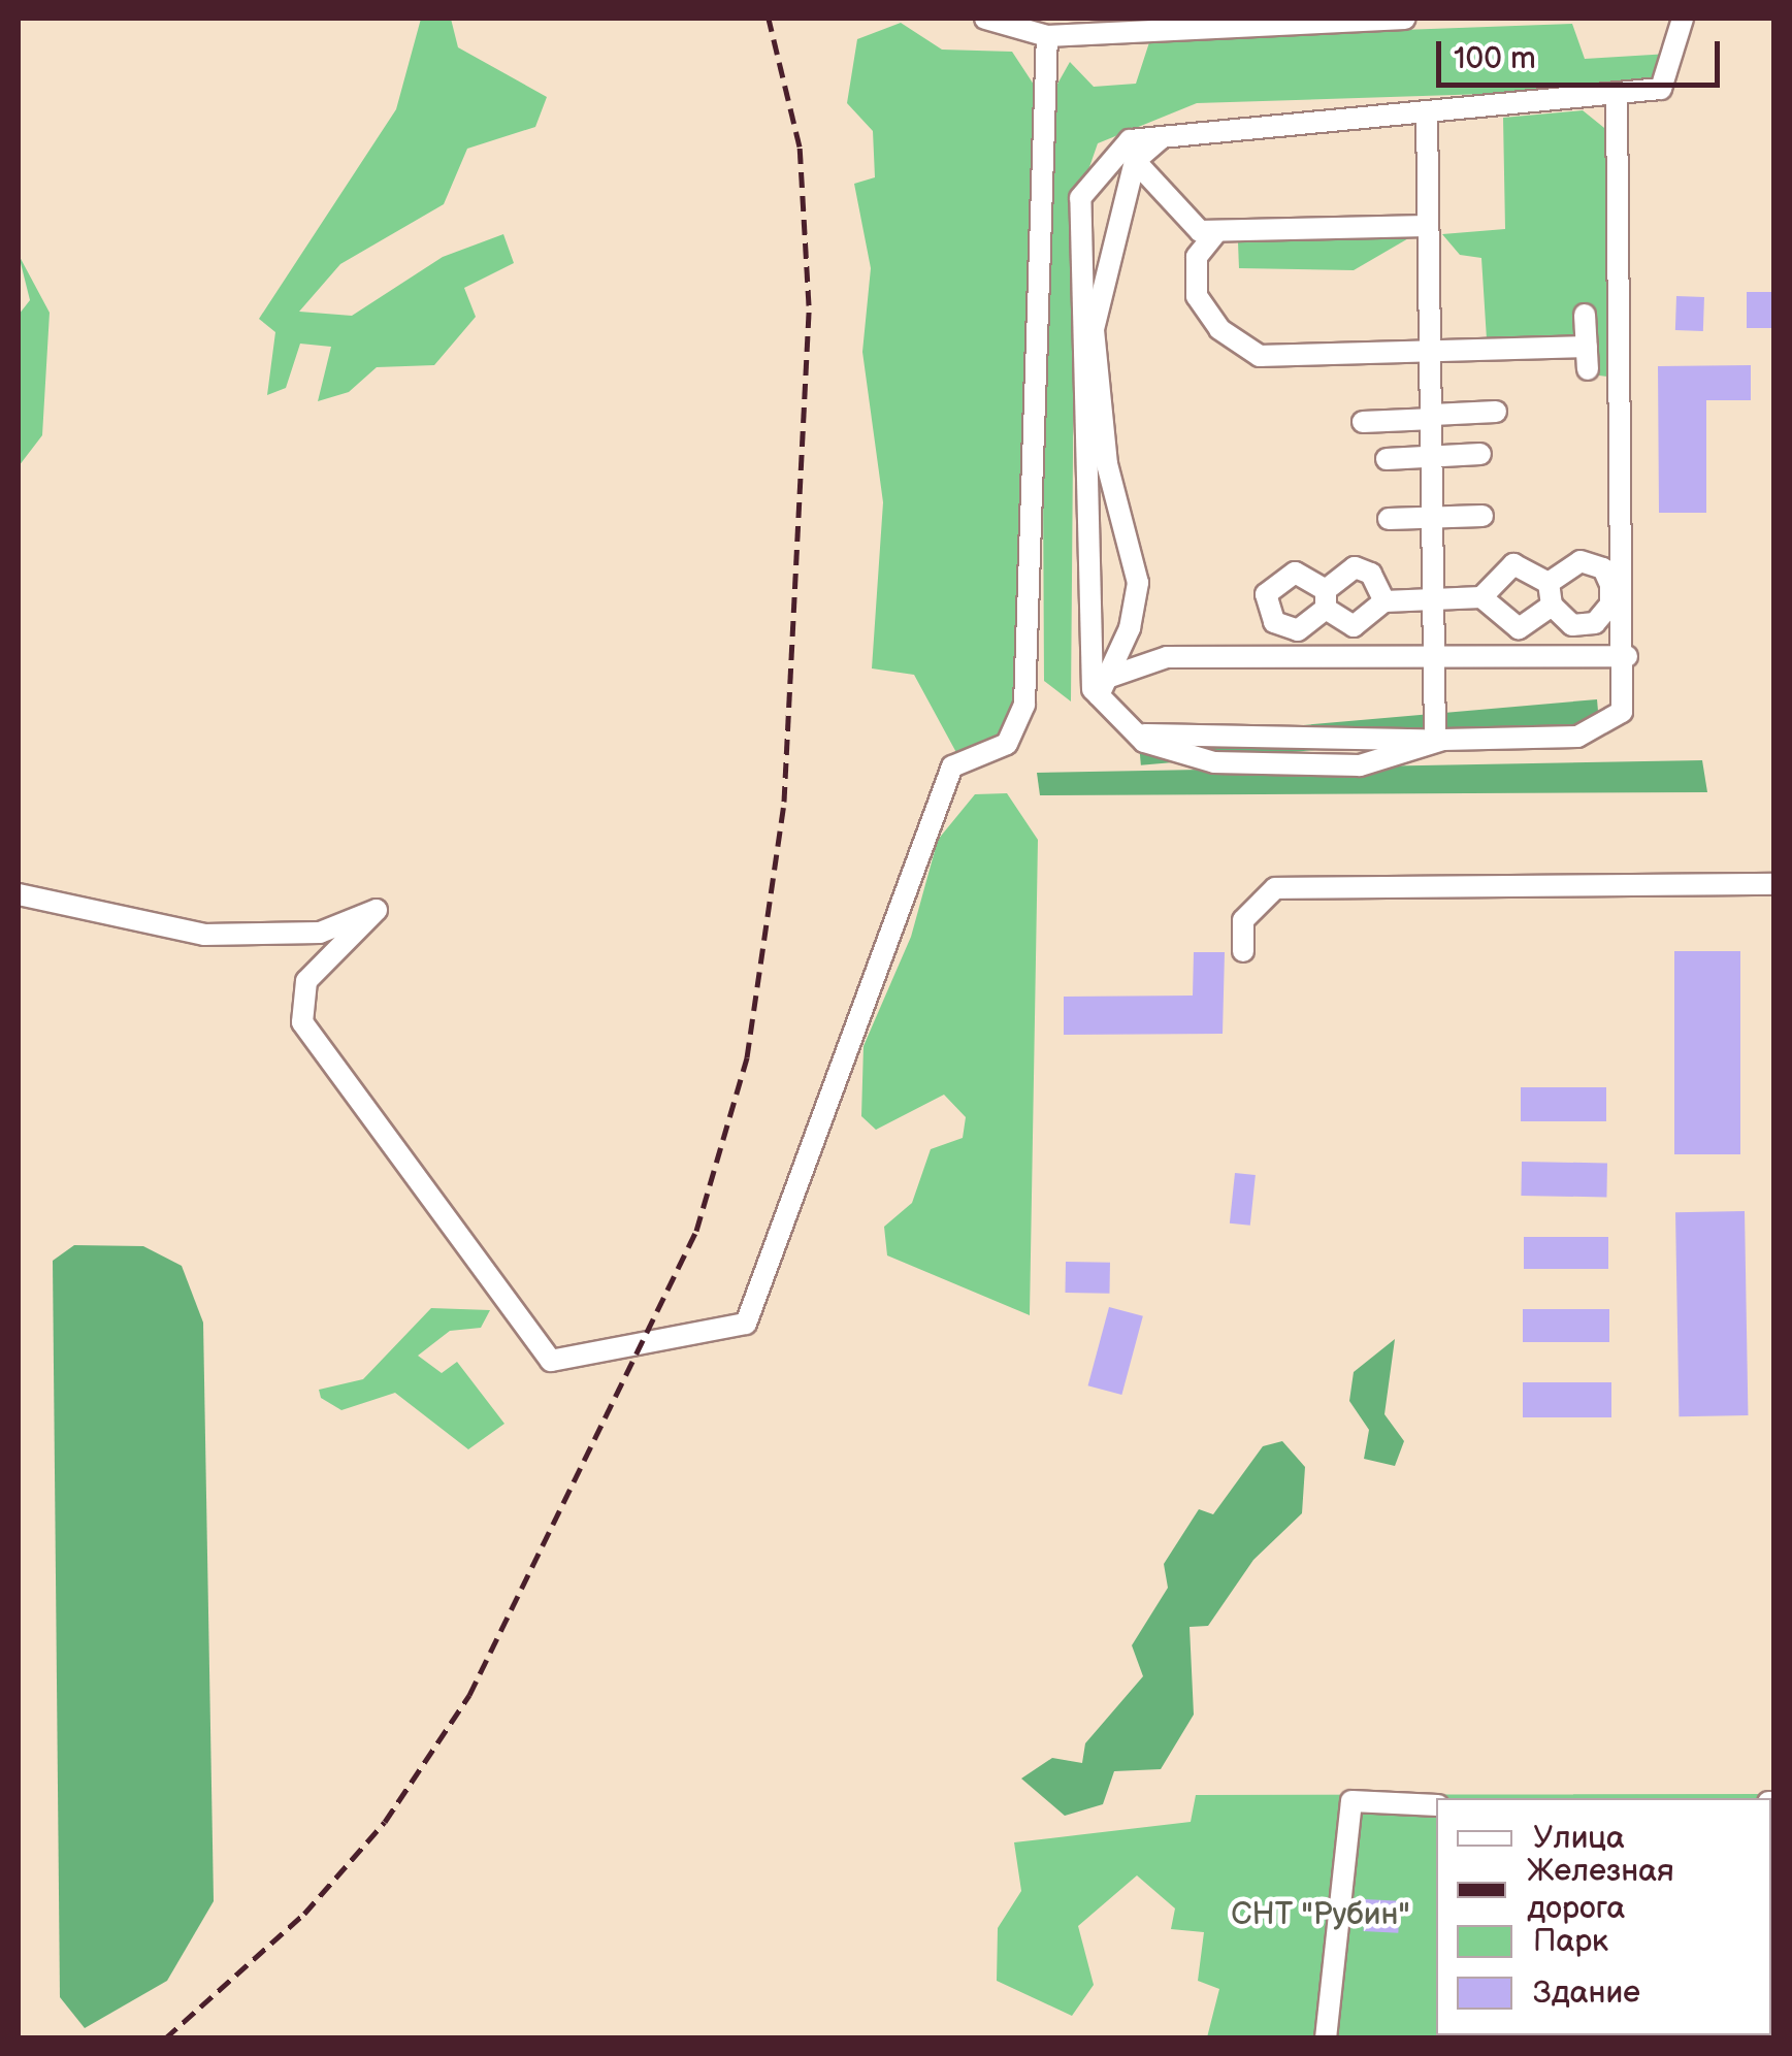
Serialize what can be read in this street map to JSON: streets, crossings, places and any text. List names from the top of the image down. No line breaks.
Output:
{"parks":["СНТ \"Рубин\""],"legend":["Улица","Железная дорога","Парк","Здание"],"scale_bar":"100 m"}
